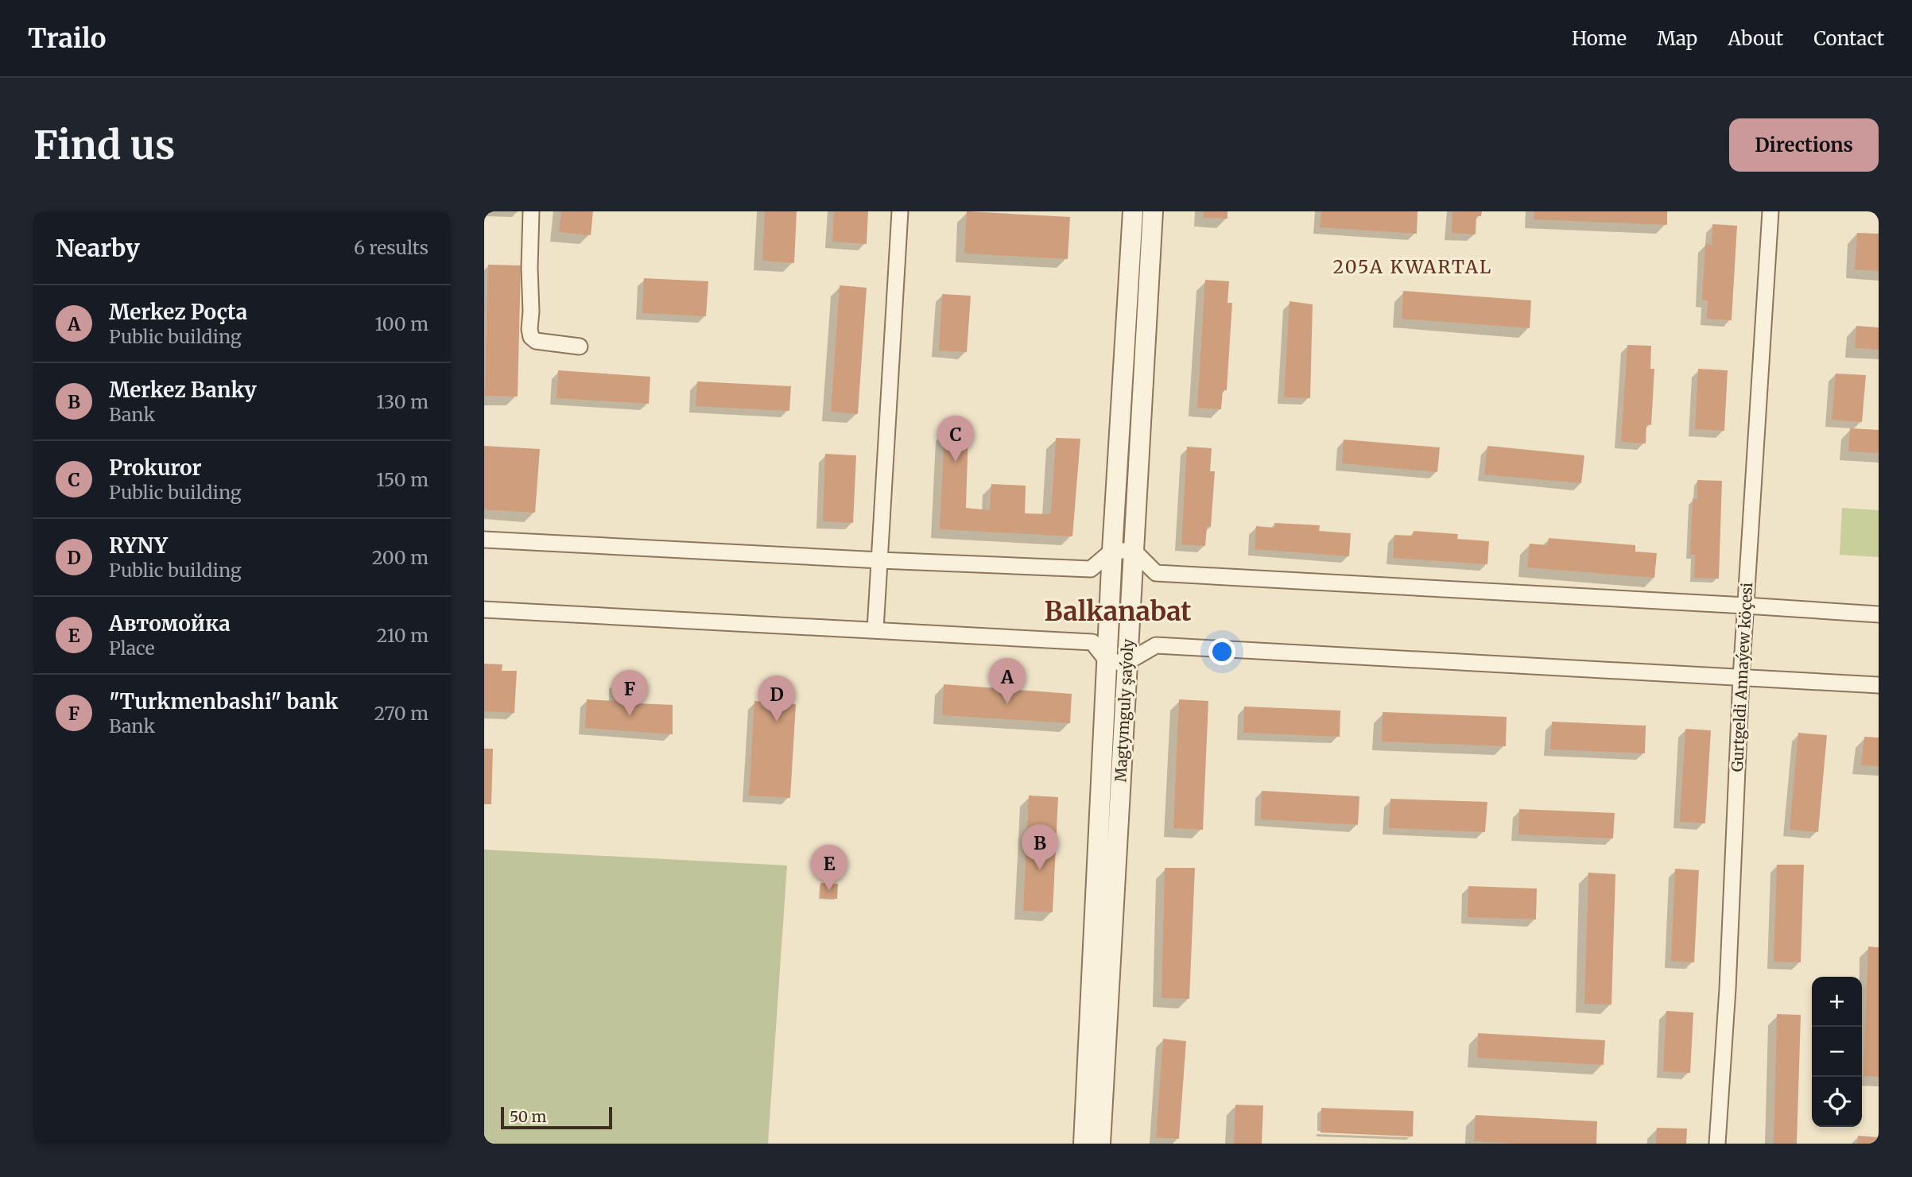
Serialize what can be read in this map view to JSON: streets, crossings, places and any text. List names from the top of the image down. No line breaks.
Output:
{"streets":{"street":["Gurtgeldi Annaýew köçesi","Magtymguly şaýoly"]},"districts":["205A KWARTAL","Balkanabat"],"scale_bar":"50 m","page":{"header":"Trailo","nav":["Home","Map","About","Contact"],"buttons":"Directions","title":"Find us","heading":["Nearby","6 results"],"list":[{"mark":"A","name":"Merkez Poçta","note":"Public building","value":"100 m"},{"mark":"B","name":"Merkez Banky","note":"Bank","value":"130 m"},{"mark":"C","name":"Prokuror","note":"Public building","value":"150 m"},{"mark":"D","name":"RYNY","note":"Public building","value":"200 m"},{"mark":"E","name":"Автомойка","note":"Place","value":"210 m"},{"mark":"F","name":"\"Turkmenbashi\" bank","note":"Bank","value":"270 m"}],"pins":["C","A","F","D","B","E"],"map_buttons":["+","−"],"scale":"50 m"}}
